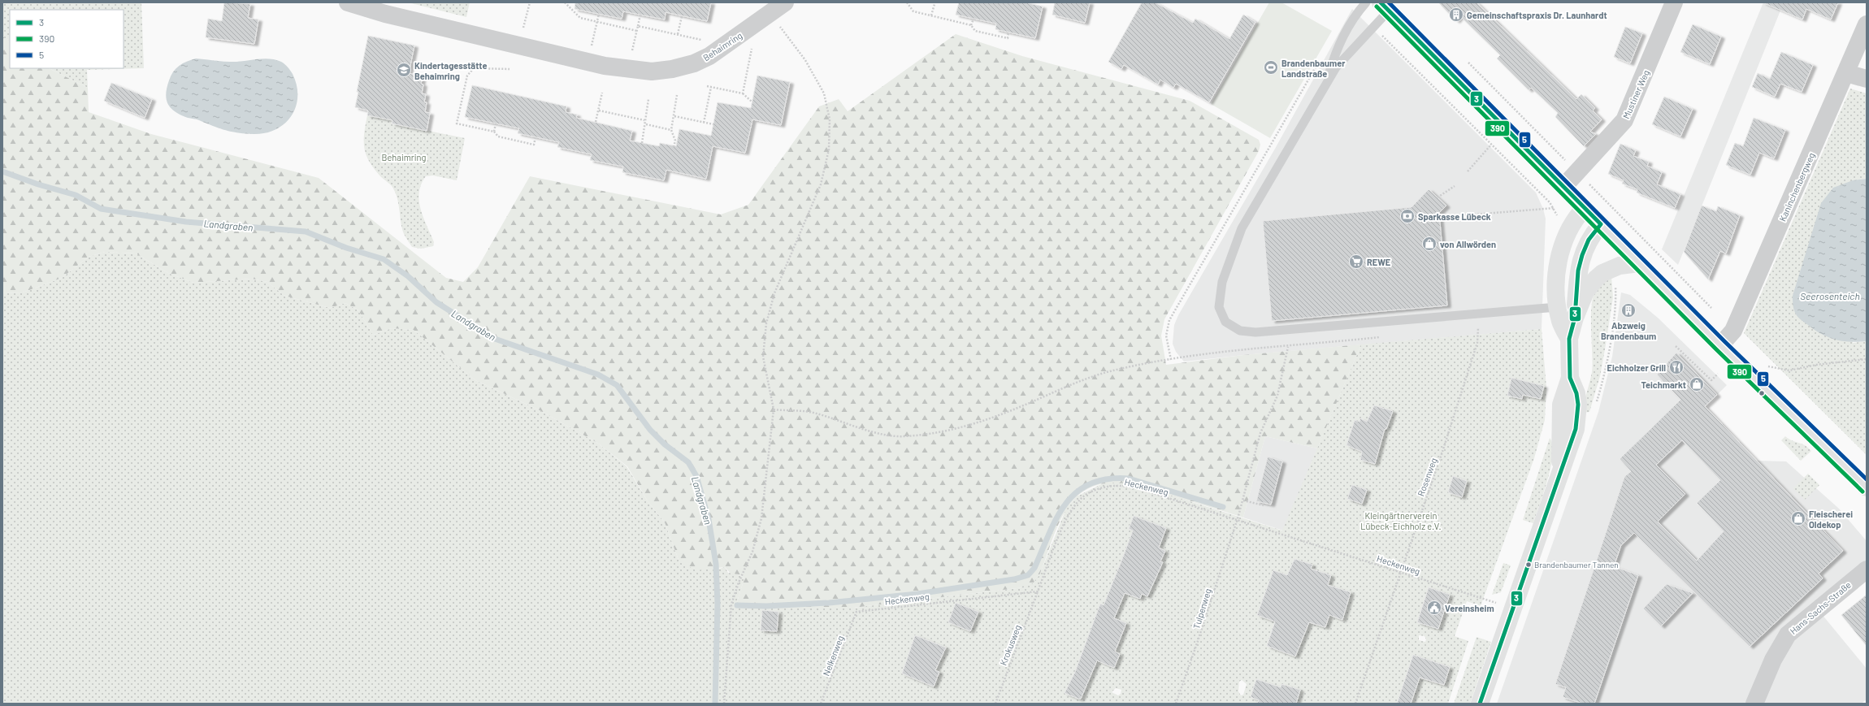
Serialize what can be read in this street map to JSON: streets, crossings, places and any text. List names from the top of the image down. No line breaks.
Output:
{"streets":{"street":["Behaimring","Mustiner Weg","Kaninchenbergweg","Hans-Sachs-Straße"],"path":["Rosenweg","Heckenweg","Tulpenweg","Krokusweg","Nelkenweg"]},"crossings":[["Rosenweg","Heckenweg"],["Heckenweg","Tulpenweg"],["Heckenweg","Krokusweg"],["Heckenweg","Nelkenweg"]],"water":["Landgraben","Seerosenteich"],"parks":["Behaimring","Kleingärtnerverein Lübeck-Eichholz e.V."],"places":{"building":["Gemeinschaftspraxis Dr. Launhardt","Abzweig Brandenbaum"],"sports":["Brandenbaumer Landstraße"],"school or university":["Kindertagesstätte Behaimring"],"bank":["Sparkasse Lübeck"],"shop":["von Allwörden","Teichmarkt","Fleischerei Oldekop"],"supermarket":["REWE"],"restaurant":["Eichholzer Grill"],"other":["Brandenbaumer Tannen"],"public building":["Vereinsheim"]},"lines":["transit line 3","transit line 5","transit line 390"],"legend":["3","390","5"]}
